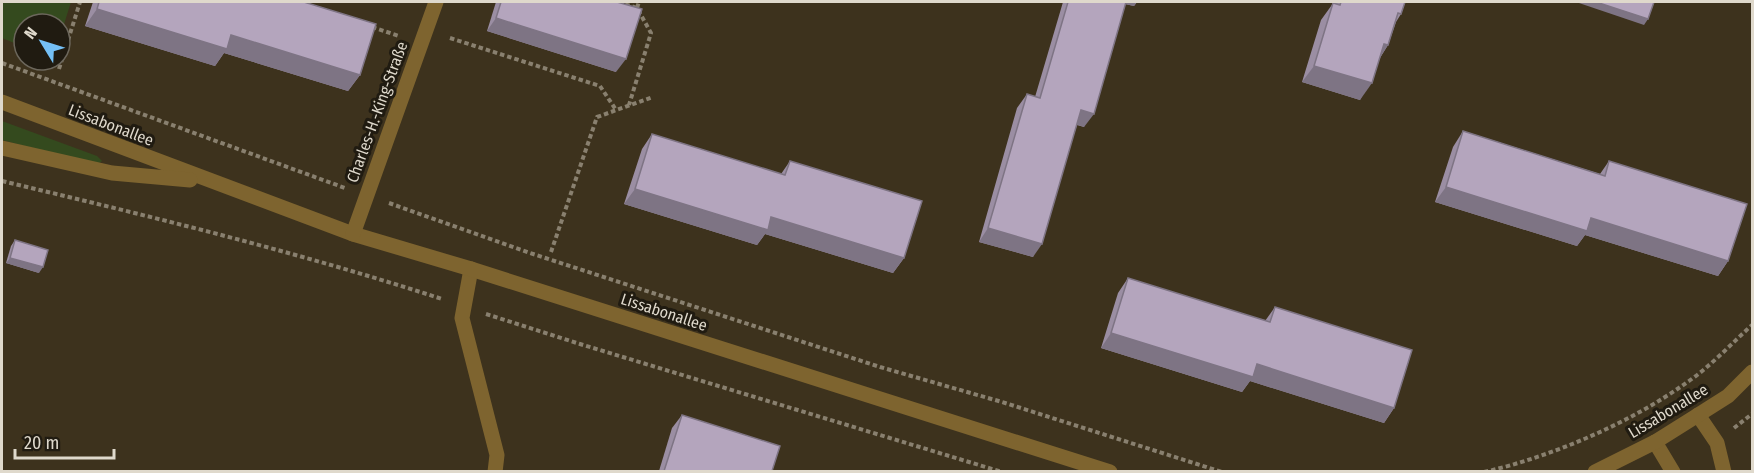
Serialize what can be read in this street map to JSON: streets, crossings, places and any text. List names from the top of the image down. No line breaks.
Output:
{"streets":{"street":["Charles-H.-King-Straße","Lissabonallee"]},"crossings":[["Charles-H.-King-Straße","Lissabonallee"]],"scale_bar":"20 m","north":"top left"}
